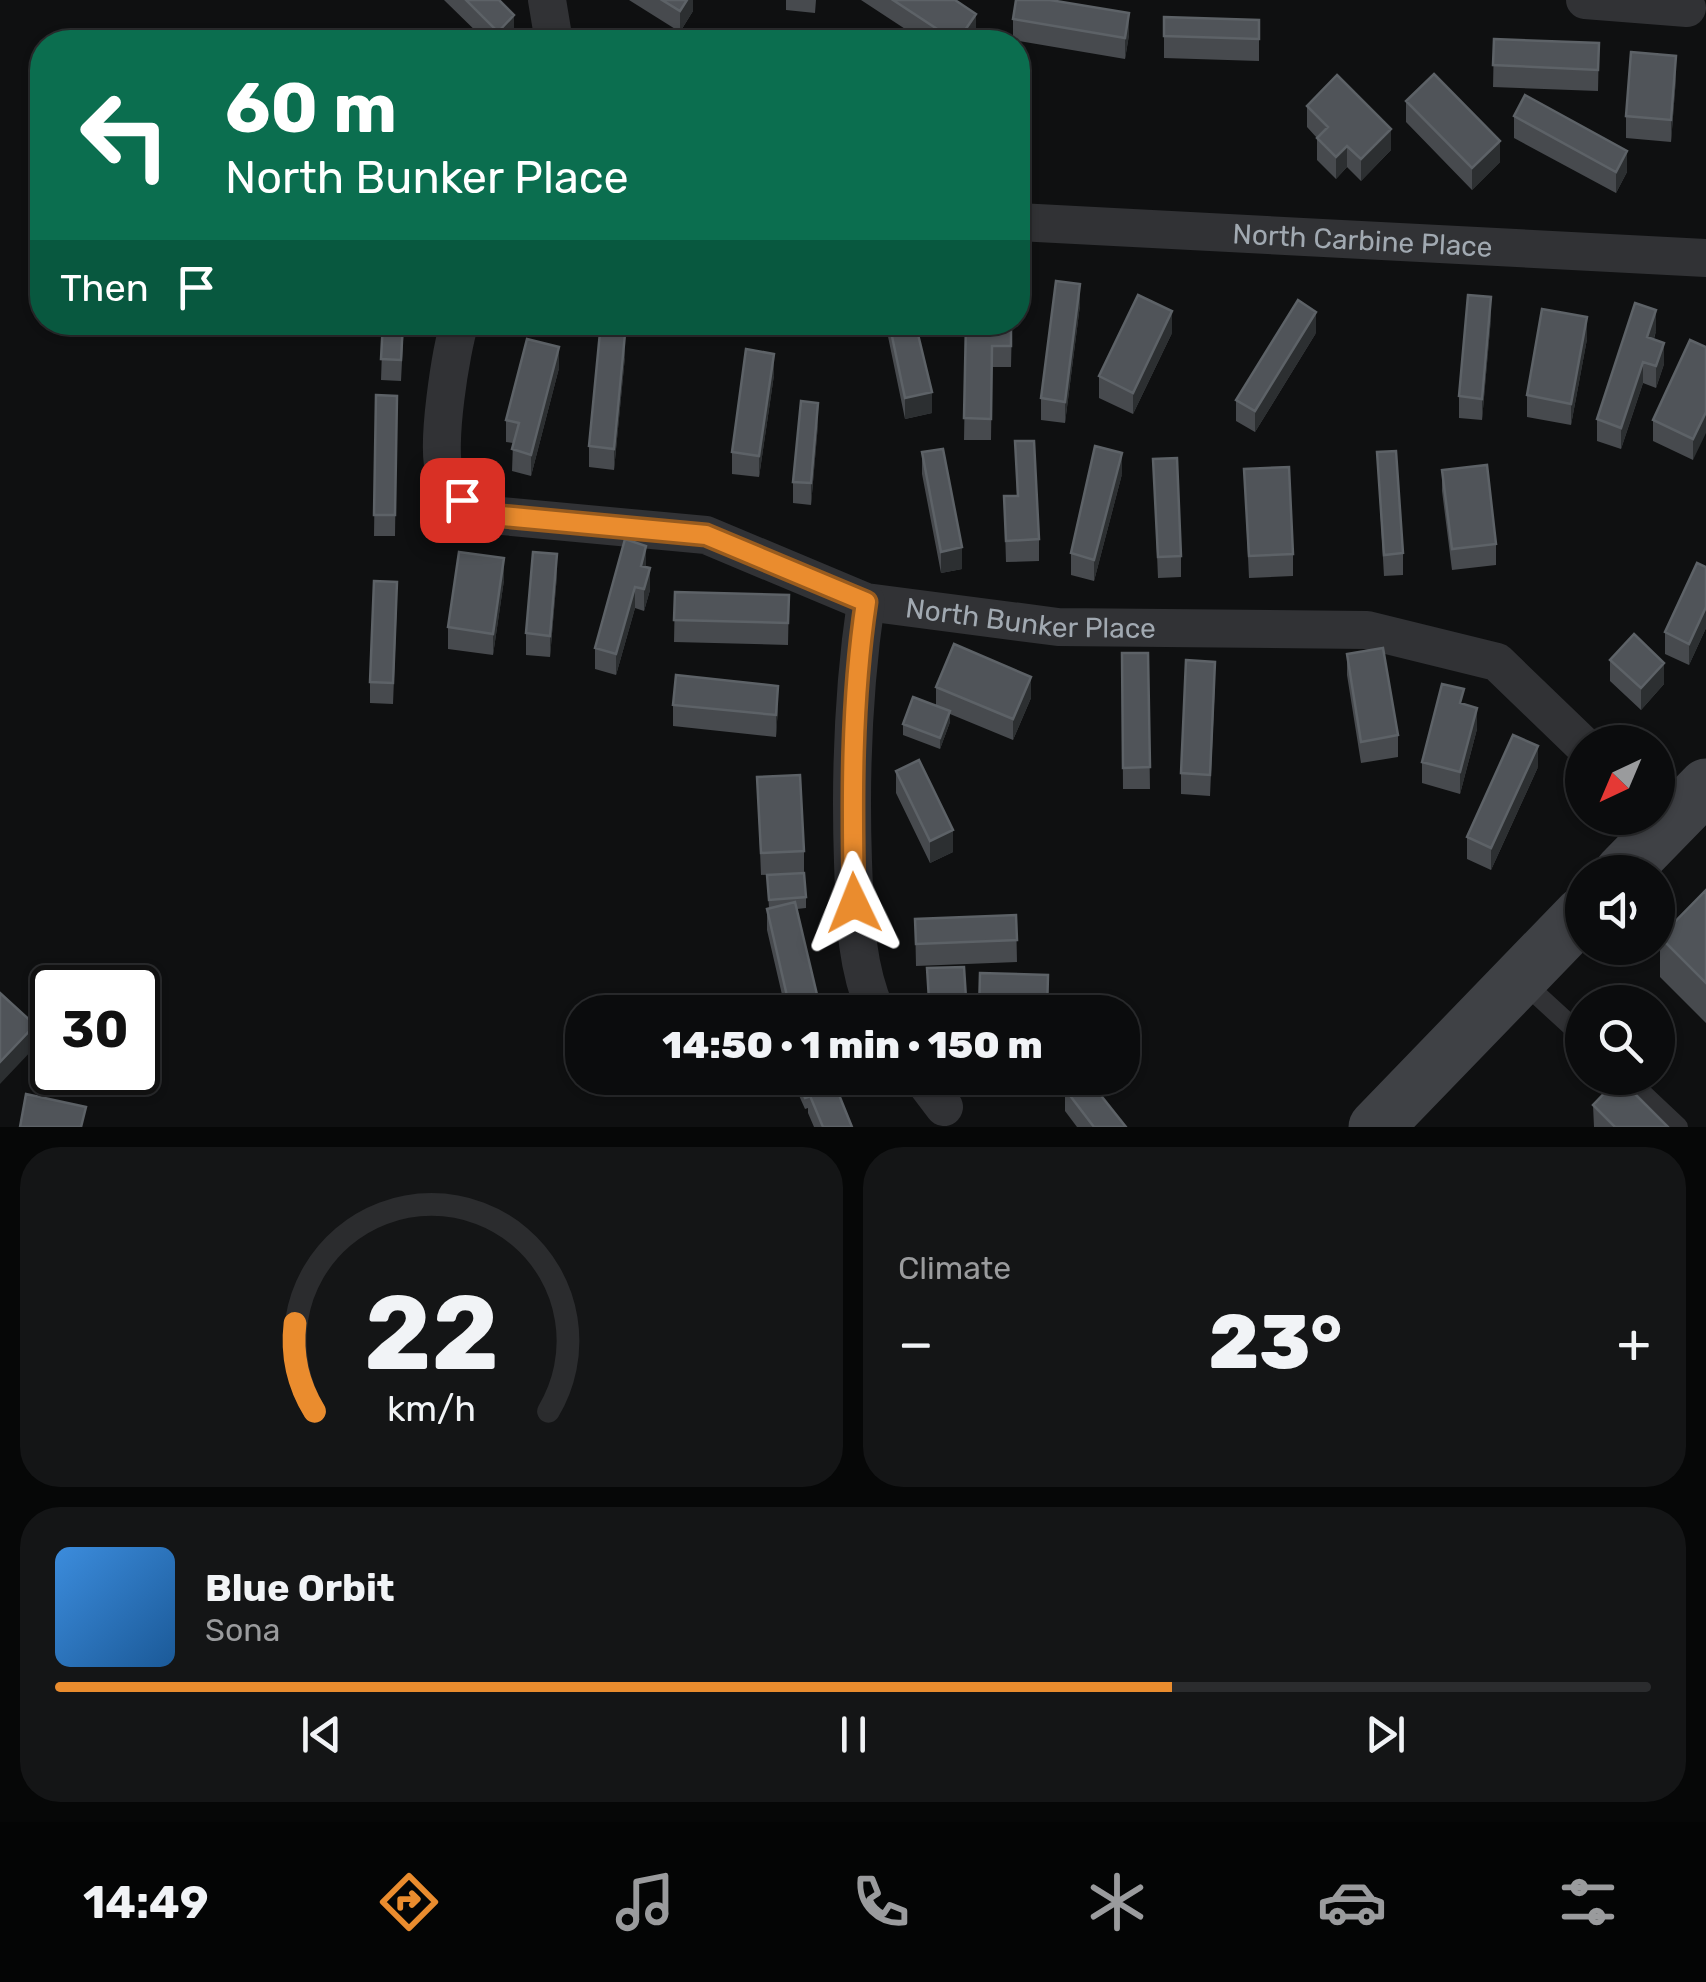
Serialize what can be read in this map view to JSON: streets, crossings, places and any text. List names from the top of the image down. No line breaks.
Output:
{"streets":{"street":["North Carbine Place","North Bunker Place"]},"north":"bottom left","page":{"turn":["60 m","North Bunker Place"],"then":"Then","limit":"30","trip":"14:50 · 1 min · 150 m","tile":"Climate","heat":["−","23°","+"],"song":["Blue Orbit","Sona"],"tabs":"14:49","gauge":["22","km/h"]}}
